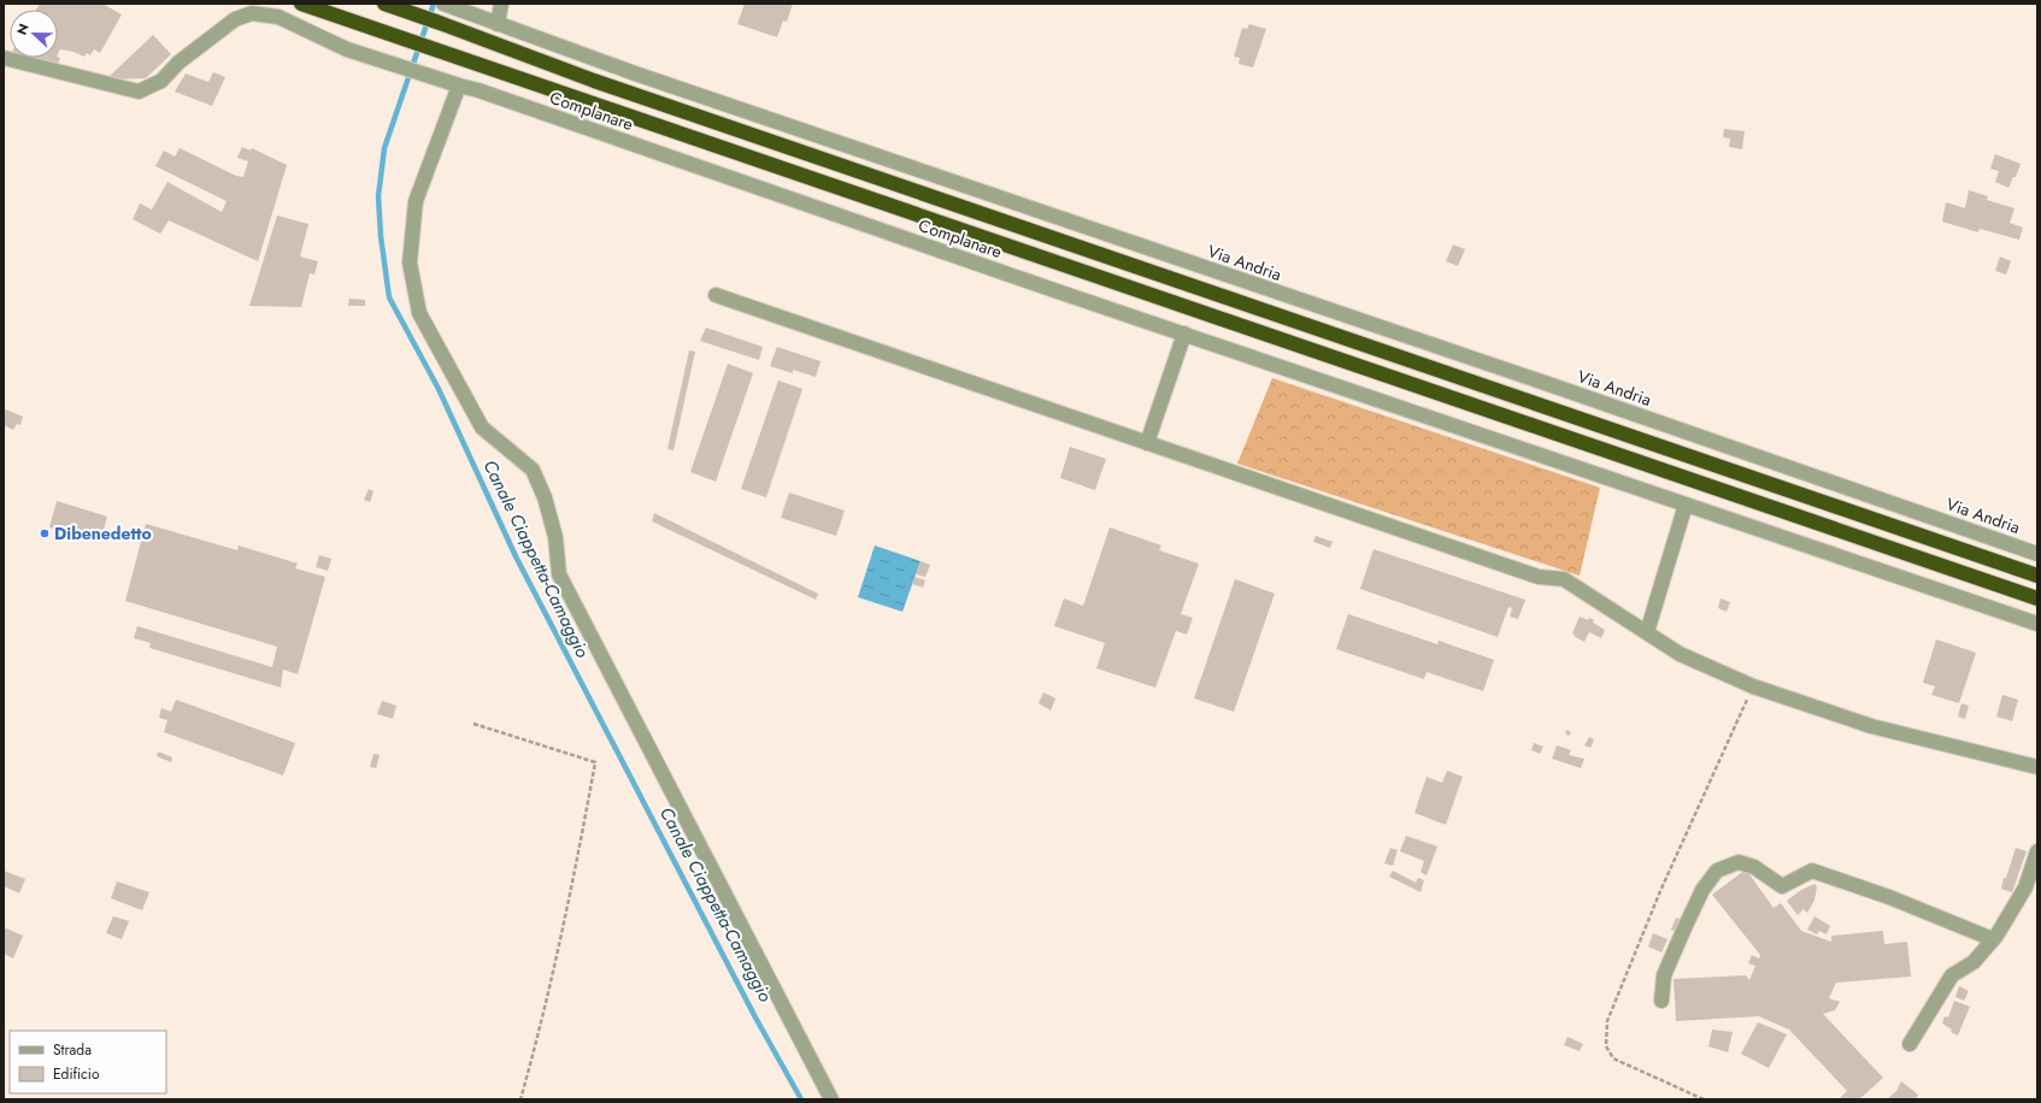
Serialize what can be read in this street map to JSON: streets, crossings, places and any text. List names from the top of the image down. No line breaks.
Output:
{"streets":{"street":["Complanare","Via Andria"]},"water":["Canale Ciappetta-Camaggio"],"places":["Dibenedetto"],"legend":["Strada","Edificio"],"north":"left"}
